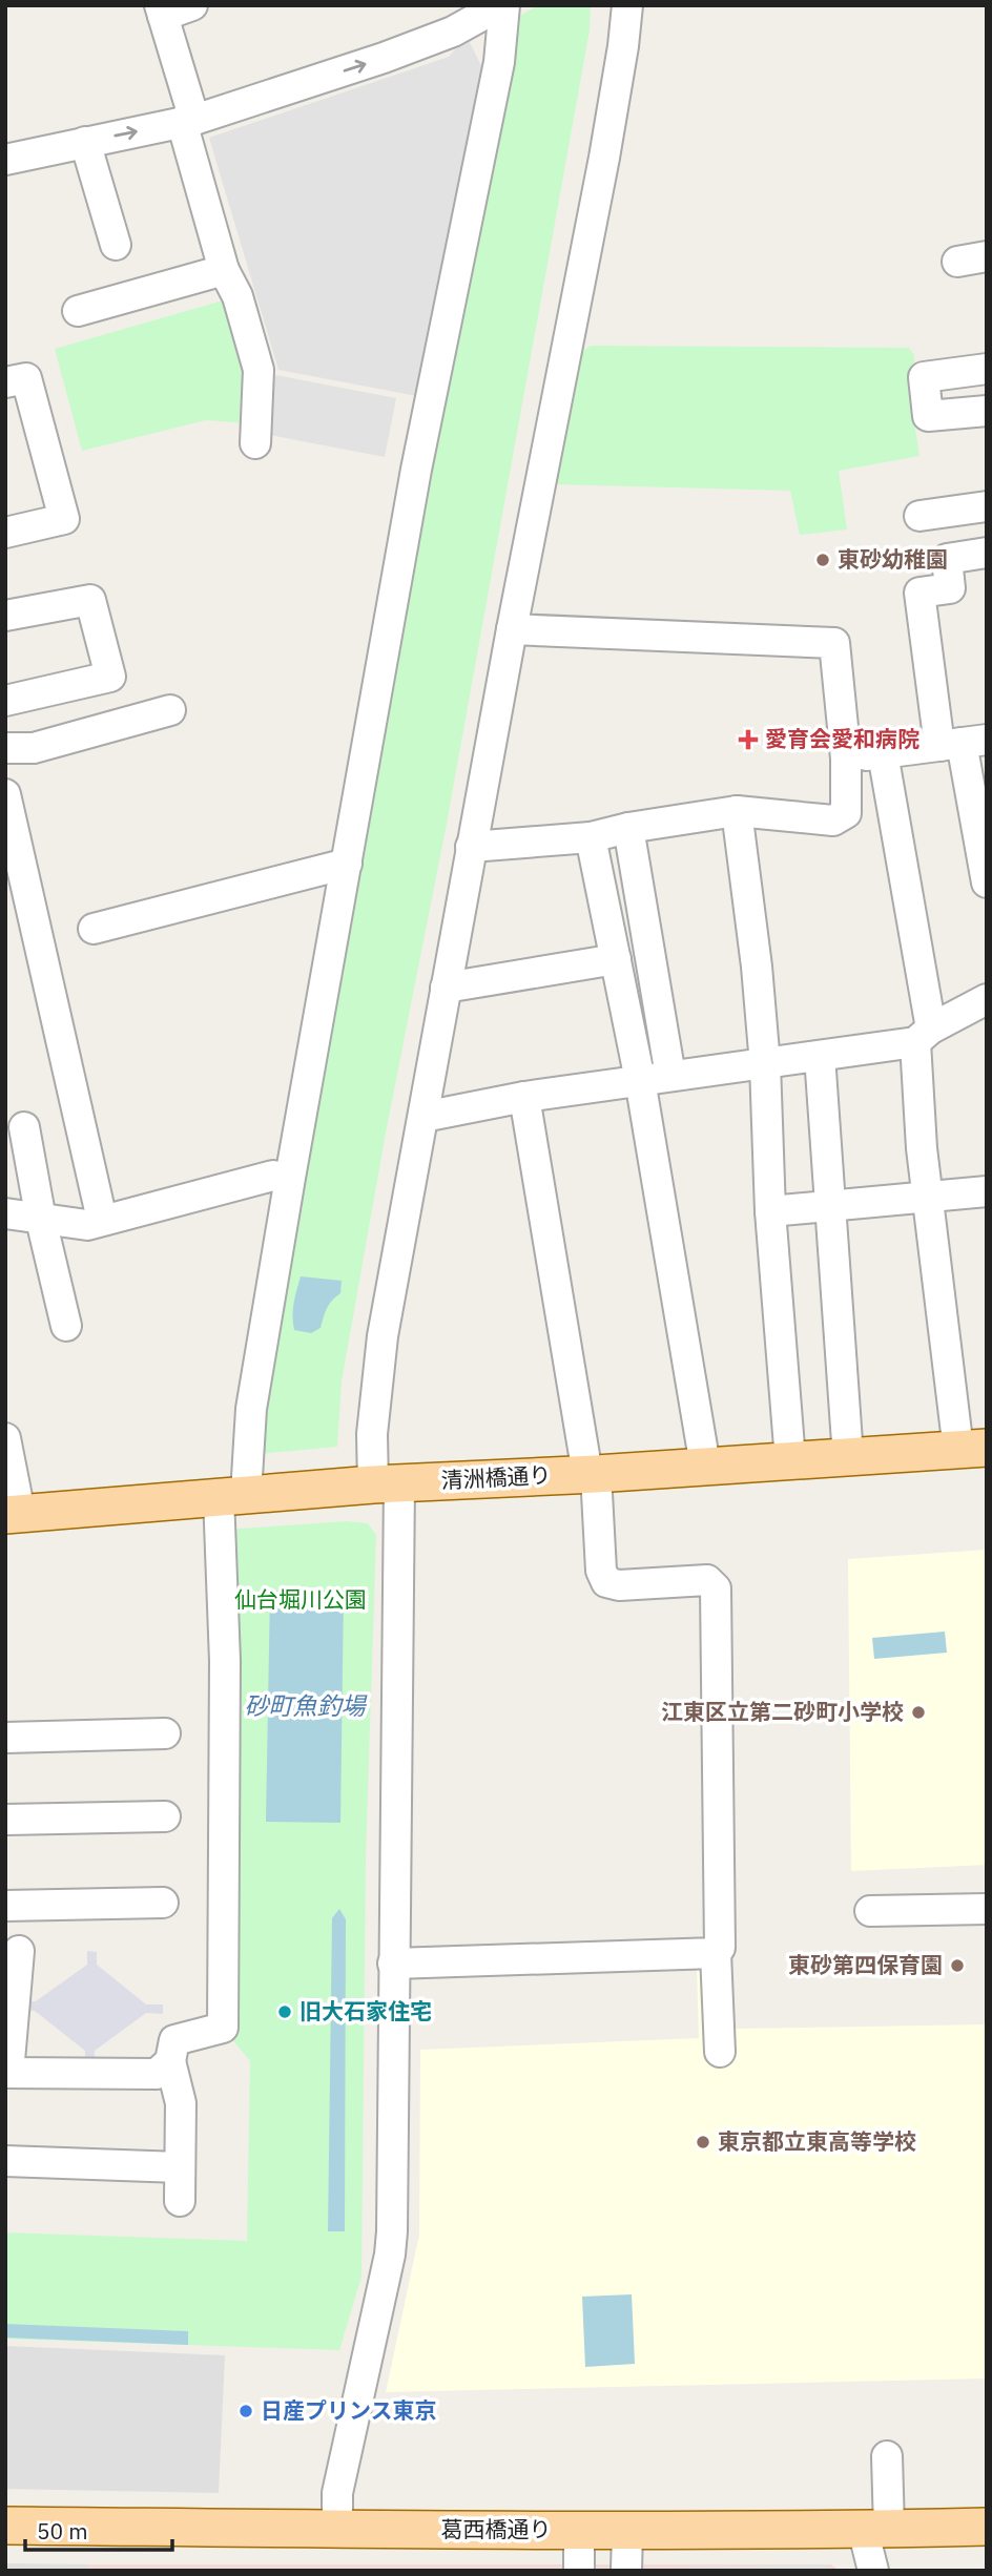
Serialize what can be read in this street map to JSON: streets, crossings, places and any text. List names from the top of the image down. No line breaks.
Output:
{"streets":{"main road":["清洲橋通り","葛西橋通り"]},"water":["砂町魚釣場"],"parks":["仙台堀川公園"],"places":{"other":["東砂幼稚園","江東区立第二砂町小学校","東砂第四保育園","旧大石家住宅","東京都立東高等学校","日産プリンス東京"],"health":["愛育会愛和病院"]},"scale_bar":"50 m"}
